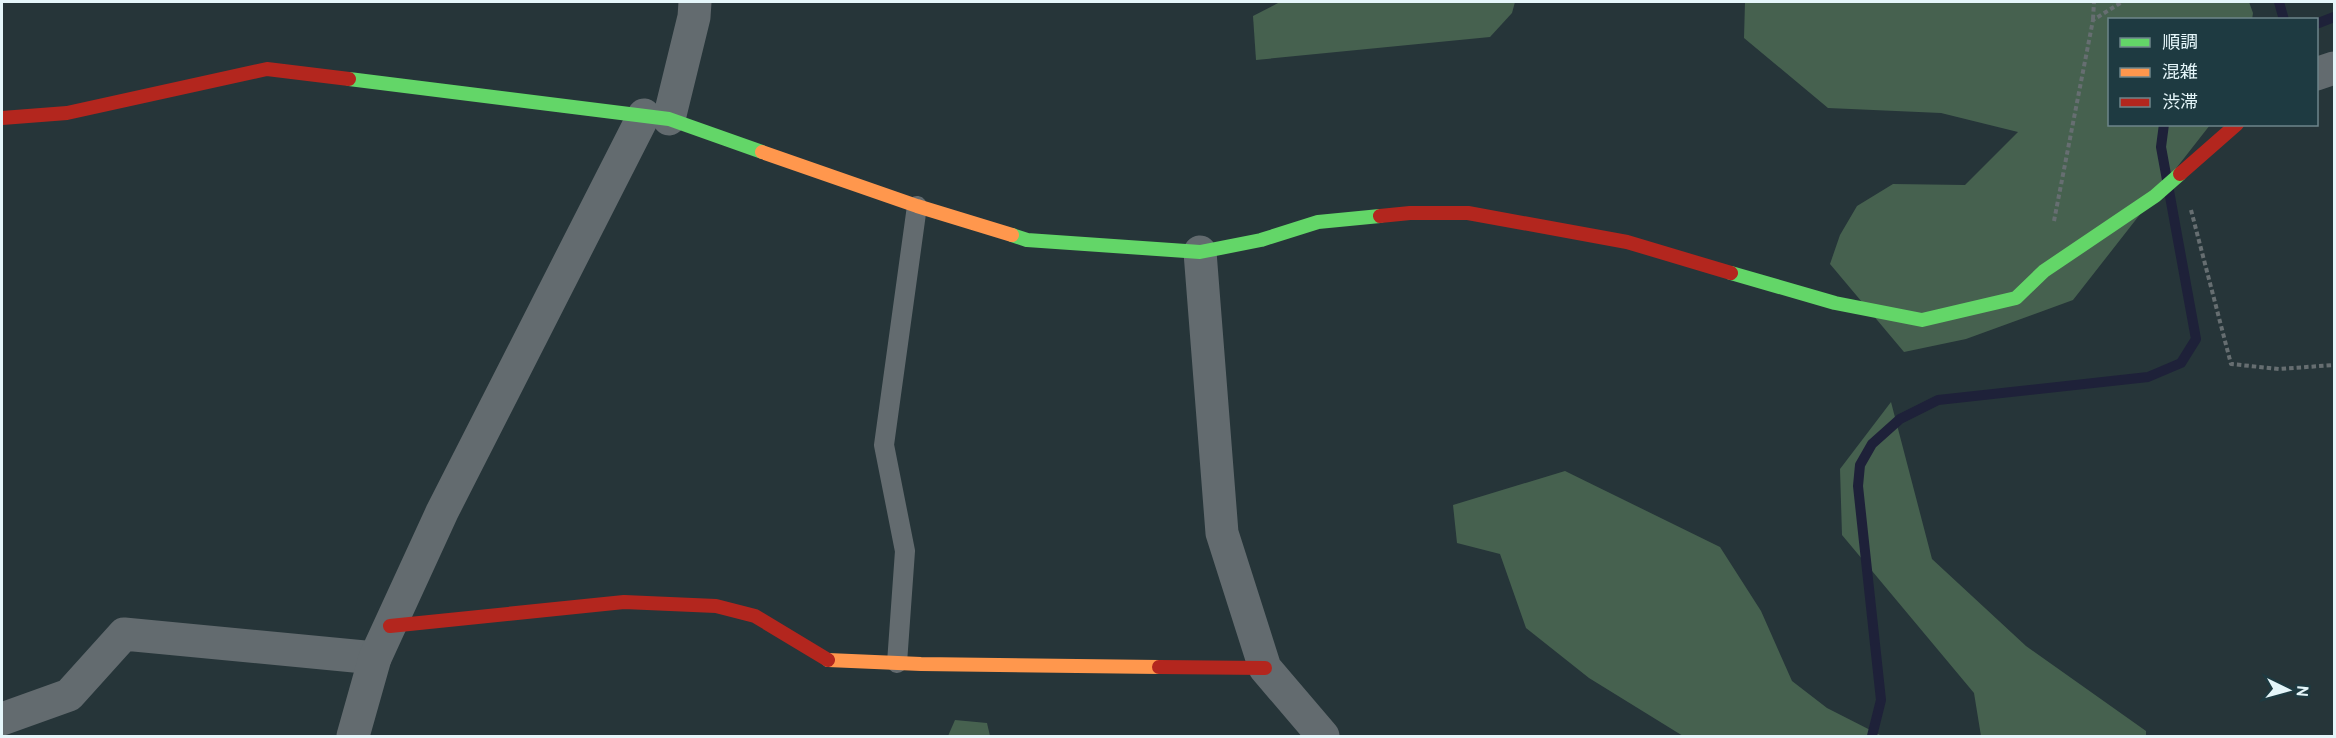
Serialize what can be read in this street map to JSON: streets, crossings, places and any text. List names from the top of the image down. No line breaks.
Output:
{"legend":["順調","混雑","渋滞"],"north":"right"}
